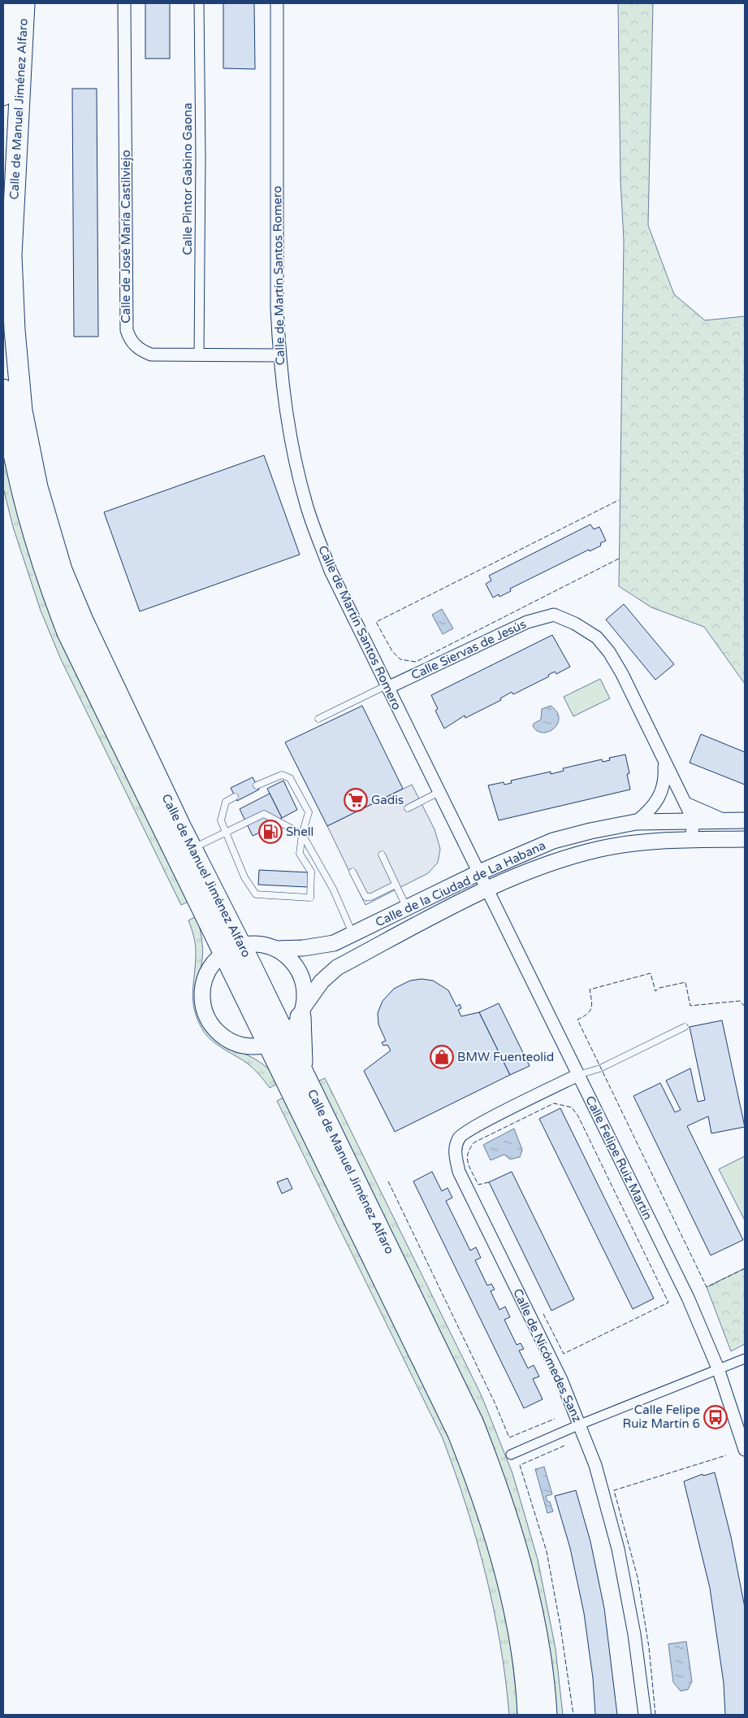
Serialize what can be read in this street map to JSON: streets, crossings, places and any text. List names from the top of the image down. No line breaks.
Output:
{"streets":{"highway":["Calle de Manuel Jiménez Alfaro"],"street":["Calle Pintor Gabino Gaona","Calle de José María Castilviejo","Calle de Martín Santos Romero","Calle Siervas de Jesús","Calle de la Ciudad de La Habana","Calle Felipe Ruiz Martín","Calle de Nicómedes Sanz"]},"crossings":[["Calle de Manuel Jiménez Alfaro","Calle de la Ciudad de La Habana"],["Calle Pintor Gabino Gaona","Calle de José María Castilviejo"],["Calle de José María Castilviejo","Calle de Martín Santos Romero"],["Calle de Martín Santos Romero","Calle Siervas de Jesús"],["Calle de Martín Santos Romero","Calle de la Ciudad de La Habana"],["Calle de Martín Santos Romero","Calle Felipe Ruiz Martín"],["Calle Siervas de Jesús","Calle de la Ciudad de La Habana"],["Calle de la Ciudad de La Habana","Calle Felipe Ruiz Martín"],["Calle Felipe Ruiz Martín","Calle de Nicómedes Sanz"]],"places":{"supermarket":["Gadis"],"fuel station":["Shell"],"shop":["BMW Fuenteolid"],"bus stop":["Calle Felipe Ruiz Martín 6"]}}
